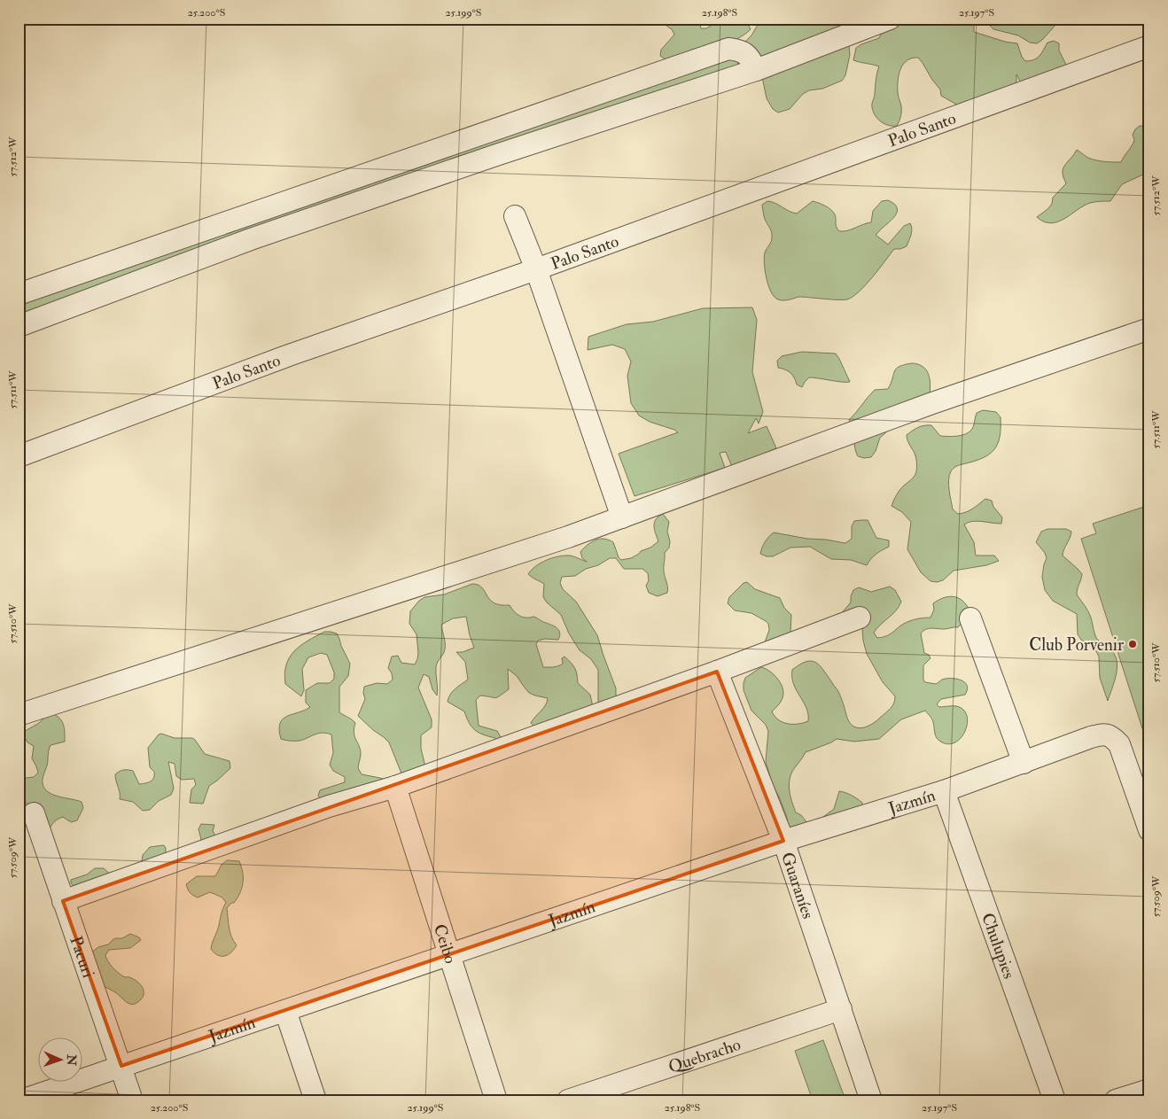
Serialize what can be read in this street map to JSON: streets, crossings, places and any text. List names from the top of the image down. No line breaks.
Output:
{"streets":{"street":["Palo Santo","Jazmín","Guaraníes","Ceibo","Chulupies","Pacuri","Quebracho"]},"crossings":[["Jazmín","Guaraníes"],["Jazmín","Ceibo"],["Jazmín","Chulupies"],["Jazmín","Pacuri"],["Guaraníes","Quebracho"]],"places":["Club Porvenir"],"north":"right","coordinates":["25.200°S","25.199°S","25.198°S","25.197°S","57.512°W","57.511°W","57.510°W","57.509°W"]}
